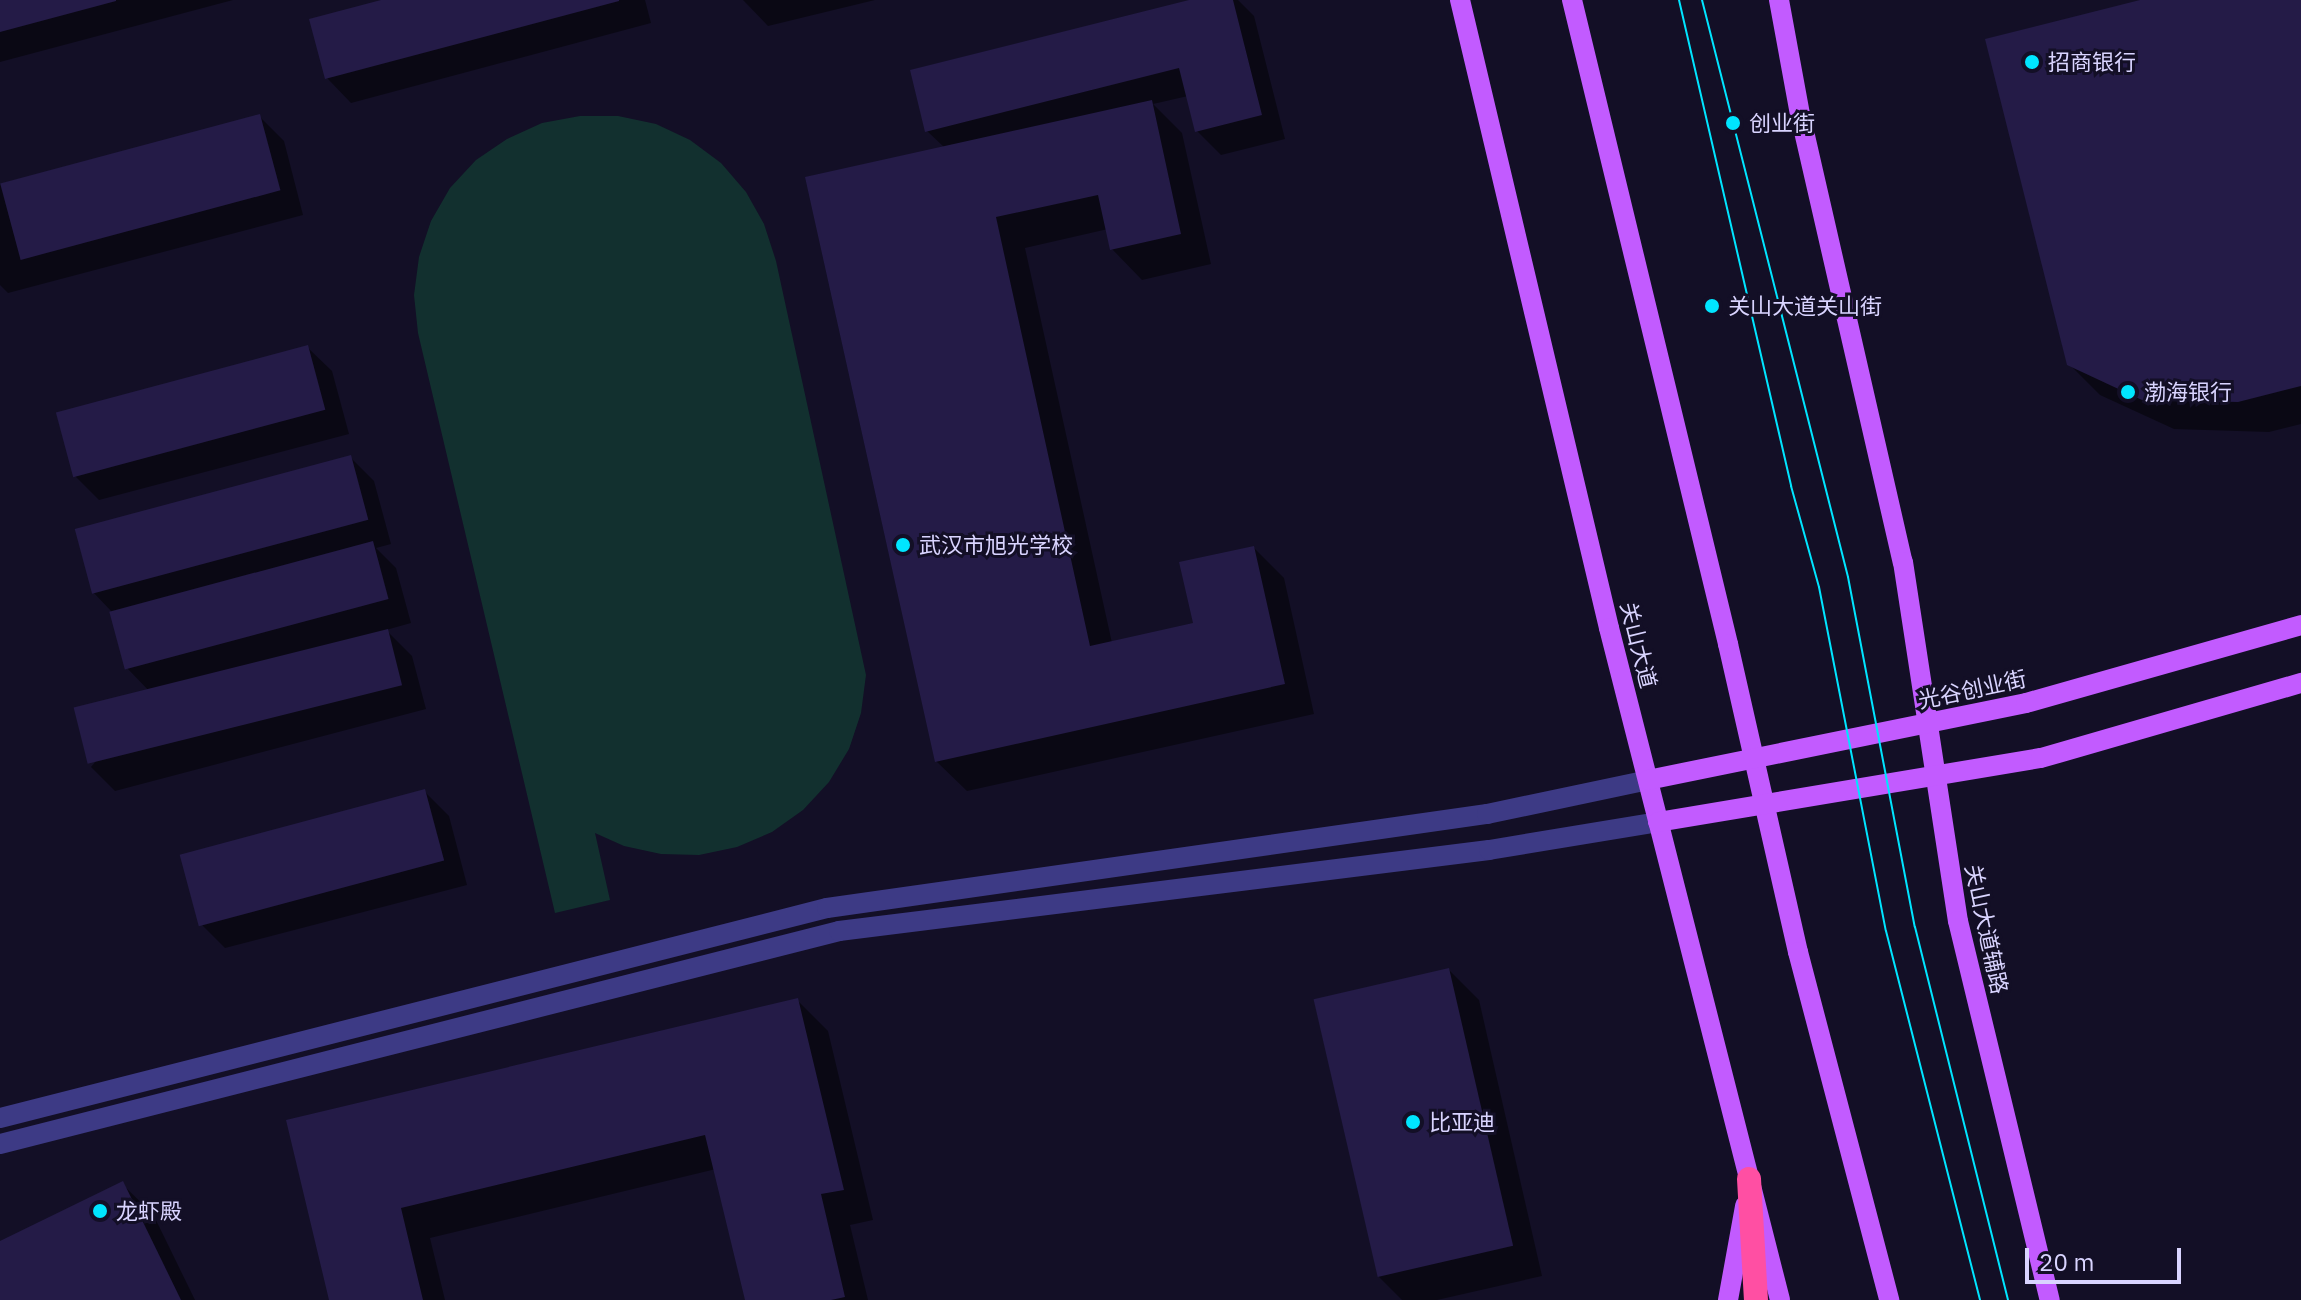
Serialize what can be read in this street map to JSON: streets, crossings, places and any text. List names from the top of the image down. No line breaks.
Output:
{"streets":{"main road":["关山大道","光谷创业街","关山大道辅路"]},"crossings":[["关山大道","光谷创业街"],["光谷创业街","关山大道辅路"]],"places":["招商银行","创业街","关山大道关山街","渤海银行","武汉市旭光学校","比亚迪","龙虾殿"],"scale_bar":"20 m"}
